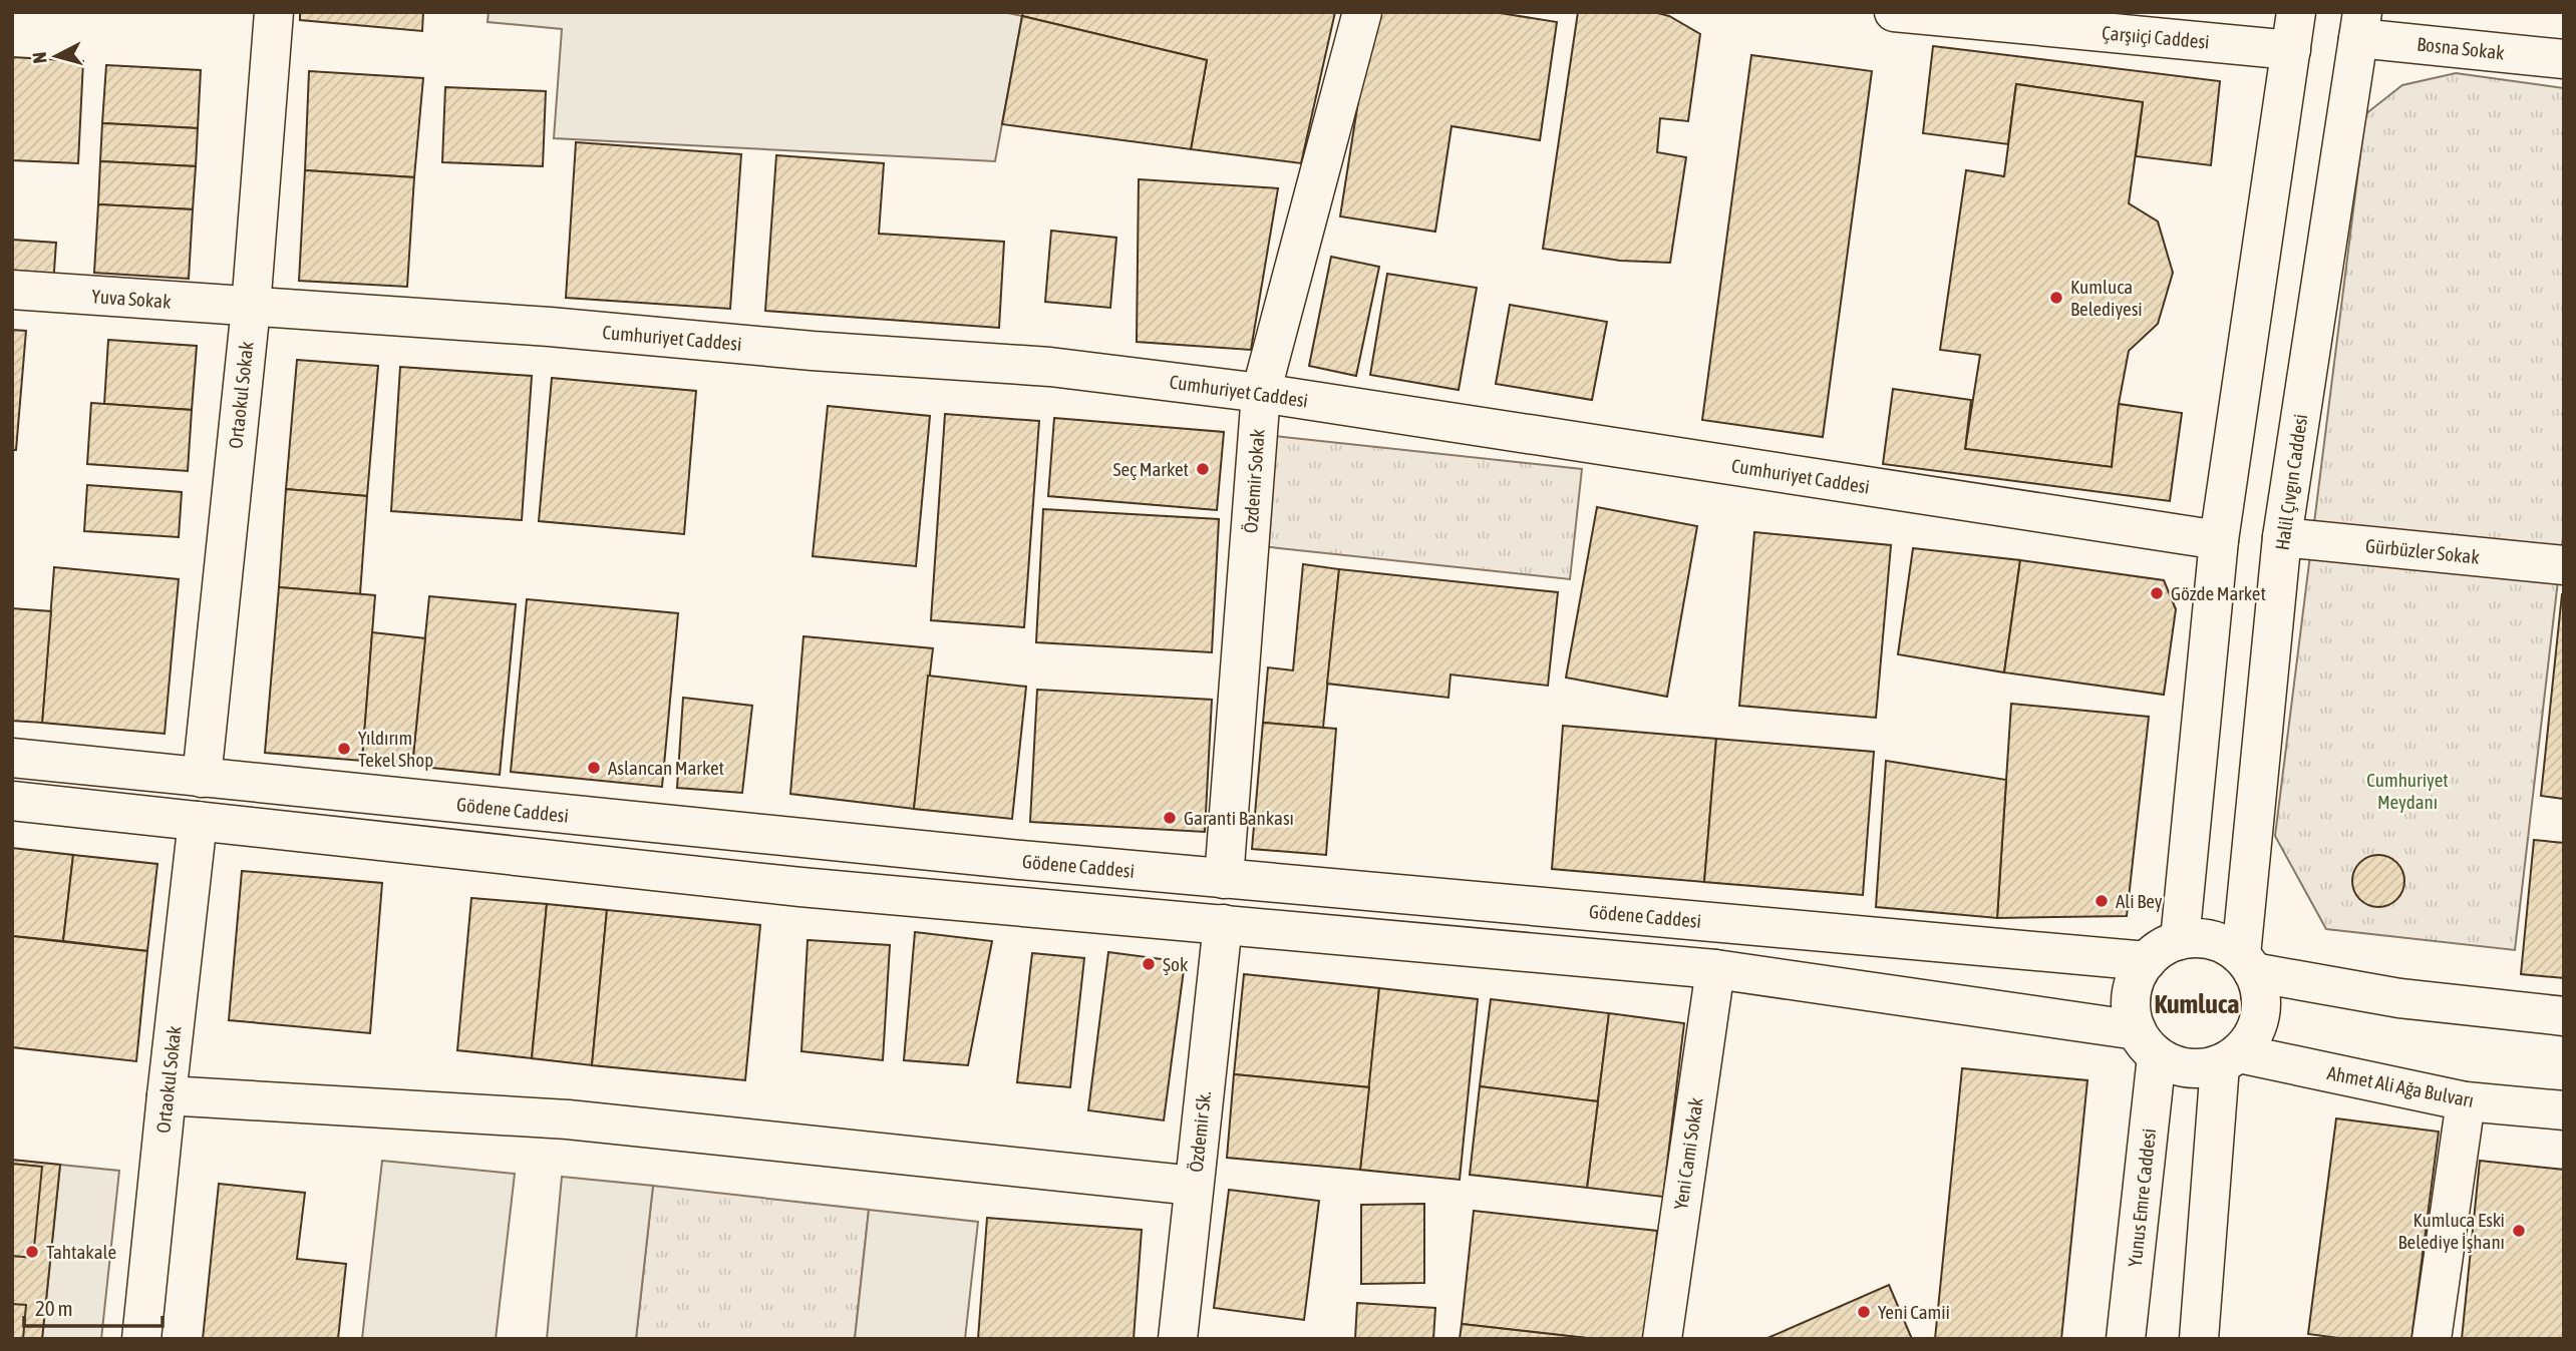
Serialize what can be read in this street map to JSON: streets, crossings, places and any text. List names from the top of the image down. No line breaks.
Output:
{"streets":{"main road":["Çarşıiçi Caddesi","Bosna Sokak","Yuva Sokak","Cumhuriyet Caddesi","Ortaokul Sokak","Özdemir Sokak","Halil Çıvgın Caddesi","Gürbüzler Sokak","Gödene Caddesi","Ahmet Ali Ağa Bulvarı","Özdemir Sk.","Yeni Cami Sokak","Yunus Emre Caddesi"]},"crossings":[["Bosna Sokak","Halil Çıvgın Caddesi"],["Yuva Sokak","Cumhuriyet Caddesi"],["Yuva Sokak","Ortaokul Sokak"],["Cumhuriyet Caddesi","Ortaokul Sokak"],["Cumhuriyet Caddesi","Özdemir Sokak"],["Ortaokul Sokak","Gödene Caddesi"],["Özdemir Sokak","Gödene Caddesi"],["Halil Çıvgın Caddesi","Gürbüzler Sokak"],["Halil Çıvgın Caddesi","Gödene Caddesi"],["Halil Çıvgın Caddesi","Ahmet Ali Ağa Bulvarı"],["Halil Çıvgın Caddesi","Yunus Emre Caddesi"],["Gödene Caddesi","Ahmet Ali Ağa Bulvarı"],["Gödene Caddesi","Yunus Emre Caddesi"],["Ahmet Ali Ağa Bulvarı","Yunus Emre Caddesi"]],"districts":["Kumluca"],"parks":["Cumhuriyet Meydanı"],"places":["Kumluca Belediyesi","Seç Market","Gözde Market","Yıldırım Tekel Shop","Aslancan Market","Garanti Bankası","Ali Bey","Şok","Kumluca Eski Belediye İşhanı","Tahtakale","Yeni Camii"],"scale_bar":"20 m","north":"left"}
